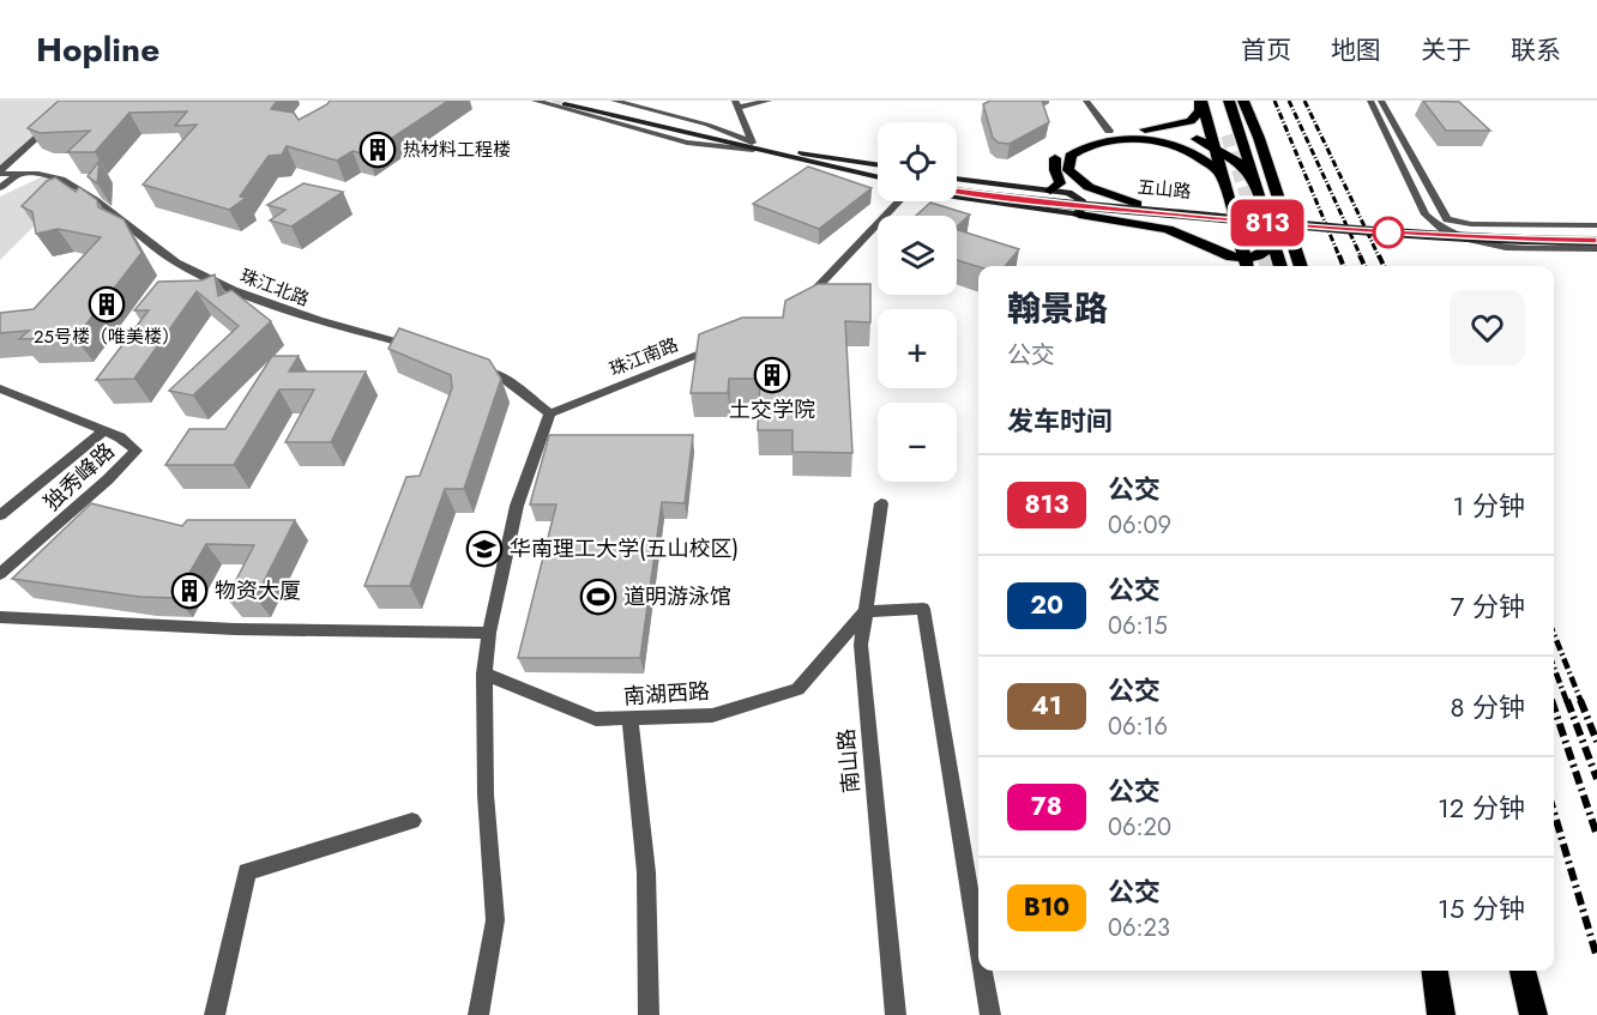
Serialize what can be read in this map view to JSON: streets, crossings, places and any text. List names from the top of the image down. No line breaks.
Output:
{"streets":{"main road":["五山路"],"street":["珠江北路","珠江南路","独秀峰路","南湖西路","南山路"]},"crossings":[["南湖西路","南山路"]],"places":{"building":["热材料工程楼","25号楼（唯美楼）","土交学院","物资大厦"],"school or university":["华南理工大学(五山校区)"],"sports":["道明游泳馆"]},"lines":["bus line 813"],"page":{"header":"Hopline","nav":["首页","地图","关于","联系"],"on_map":"813","map_buttons":["+","−"],"heading":[["翰景路","公交"],"发车时间"],"list":[{"mark":"813","name":"公交","note":"06:09","value":"1 分钟"},{"mark":"20","name":"公交","note":"06:15","value":"7 分钟"},{"mark":"41","name":"公交","note":"06:16","value":"8 分钟"},{"mark":"78","name":"公交","note":"06:20","value":"12 分钟"},{"mark":"B10","name":"公交","note":"06:23","value":"15 分钟"}]}}
